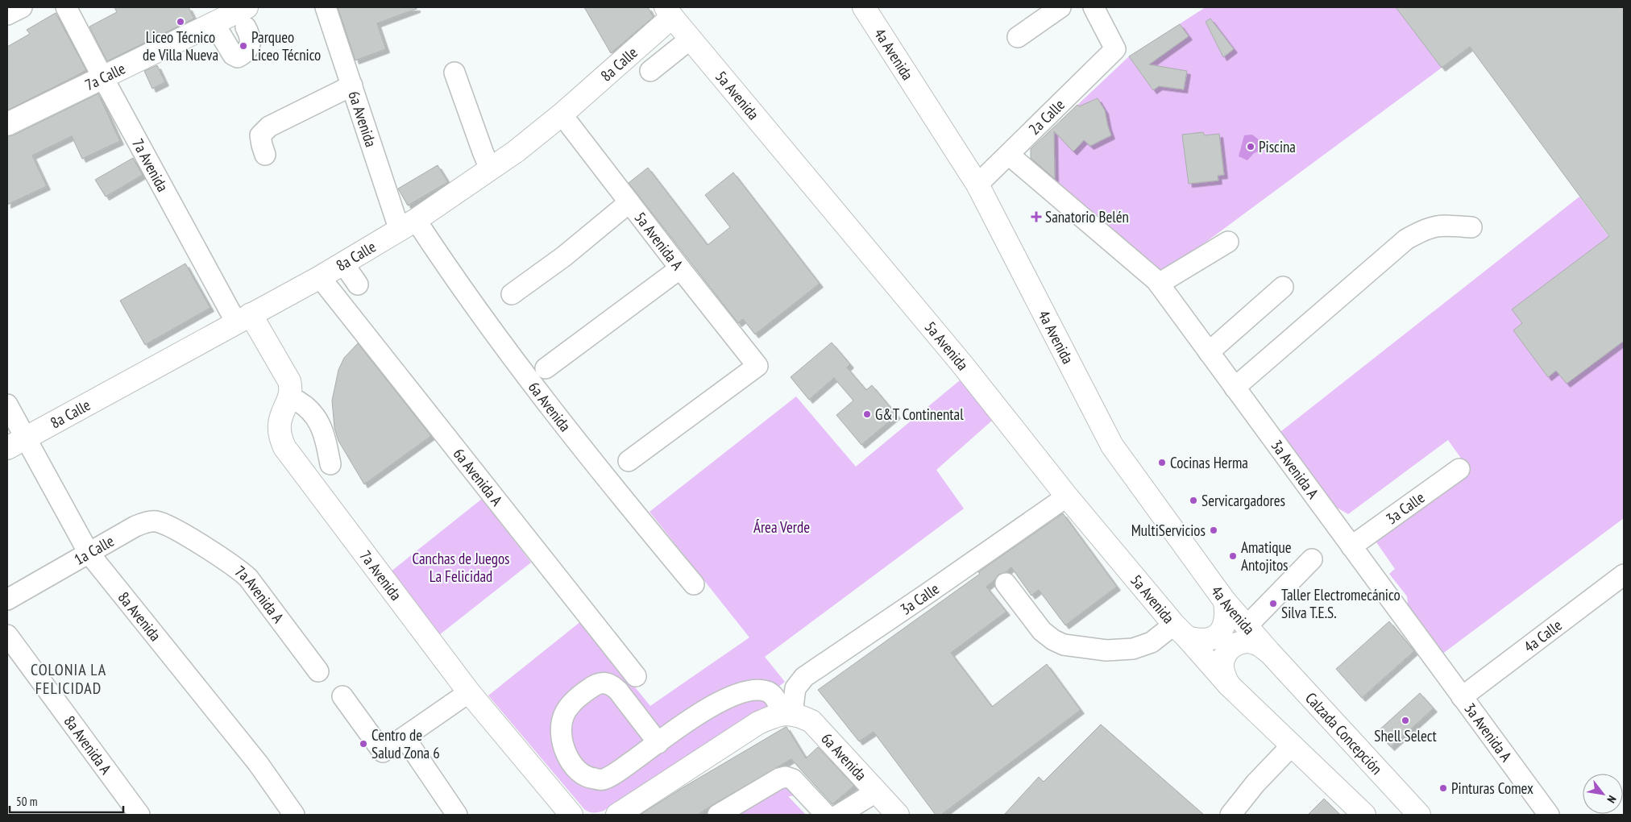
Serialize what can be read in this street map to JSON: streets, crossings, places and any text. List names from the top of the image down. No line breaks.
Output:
{"streets":{"main road":["4a Avenida","8a Calle","7a Calle","5a Avenida","6a Avenida","7a Avenida","Calzada Concepción"],"street":["2a Calle","5a Avenida A","3a Avenida A","6a Avenida A","3a Calle","1a Calle","7a Avenida A","8a Avenida","4a Calle","8a Avenida A"]},"crossings":[["4a Avenida","2a Calle"],["4a Avenida","Calzada Concepción"],["8a Calle","5a Avenida"],["8a Calle","6a Avenida"],["8a Calle","7a Avenida"],["8a Calle","5a Avenida A"],["8a Calle","6a Avenida A"],["8a Calle","8a Avenida"],["7a Calle","7a Avenida"],["5a Avenida","3a Calle"],["2a Calle","3a Avenida A"],["6a Avenida","3a Calle"],["3a Avenida A","3a Calle"],["3a Avenida A","4a Calle"],["1a Calle","7a Avenida A"],["1a Calle","8a Avenida"]],"districts":["COLONIA LA FELICIDAD"],"parks":["Área Verde","Canchas de Juegos La Felicidad"],"places":{"other":["Liceo Técnico de Villa Nueva","Parqueo Liceo Técnico","Piscina","G&T Continental","Cocinas Herma","Servicargadores","MultiServicios","Amatique Antojitos","Taller Electromecánico Silva T.E.S.","Shell Select","Centro de Salud Zona 6","Pinturas Comex"],"health":["Sanatorio Belén"]},"scale_bar":"50 m","north":"bottom right"}
